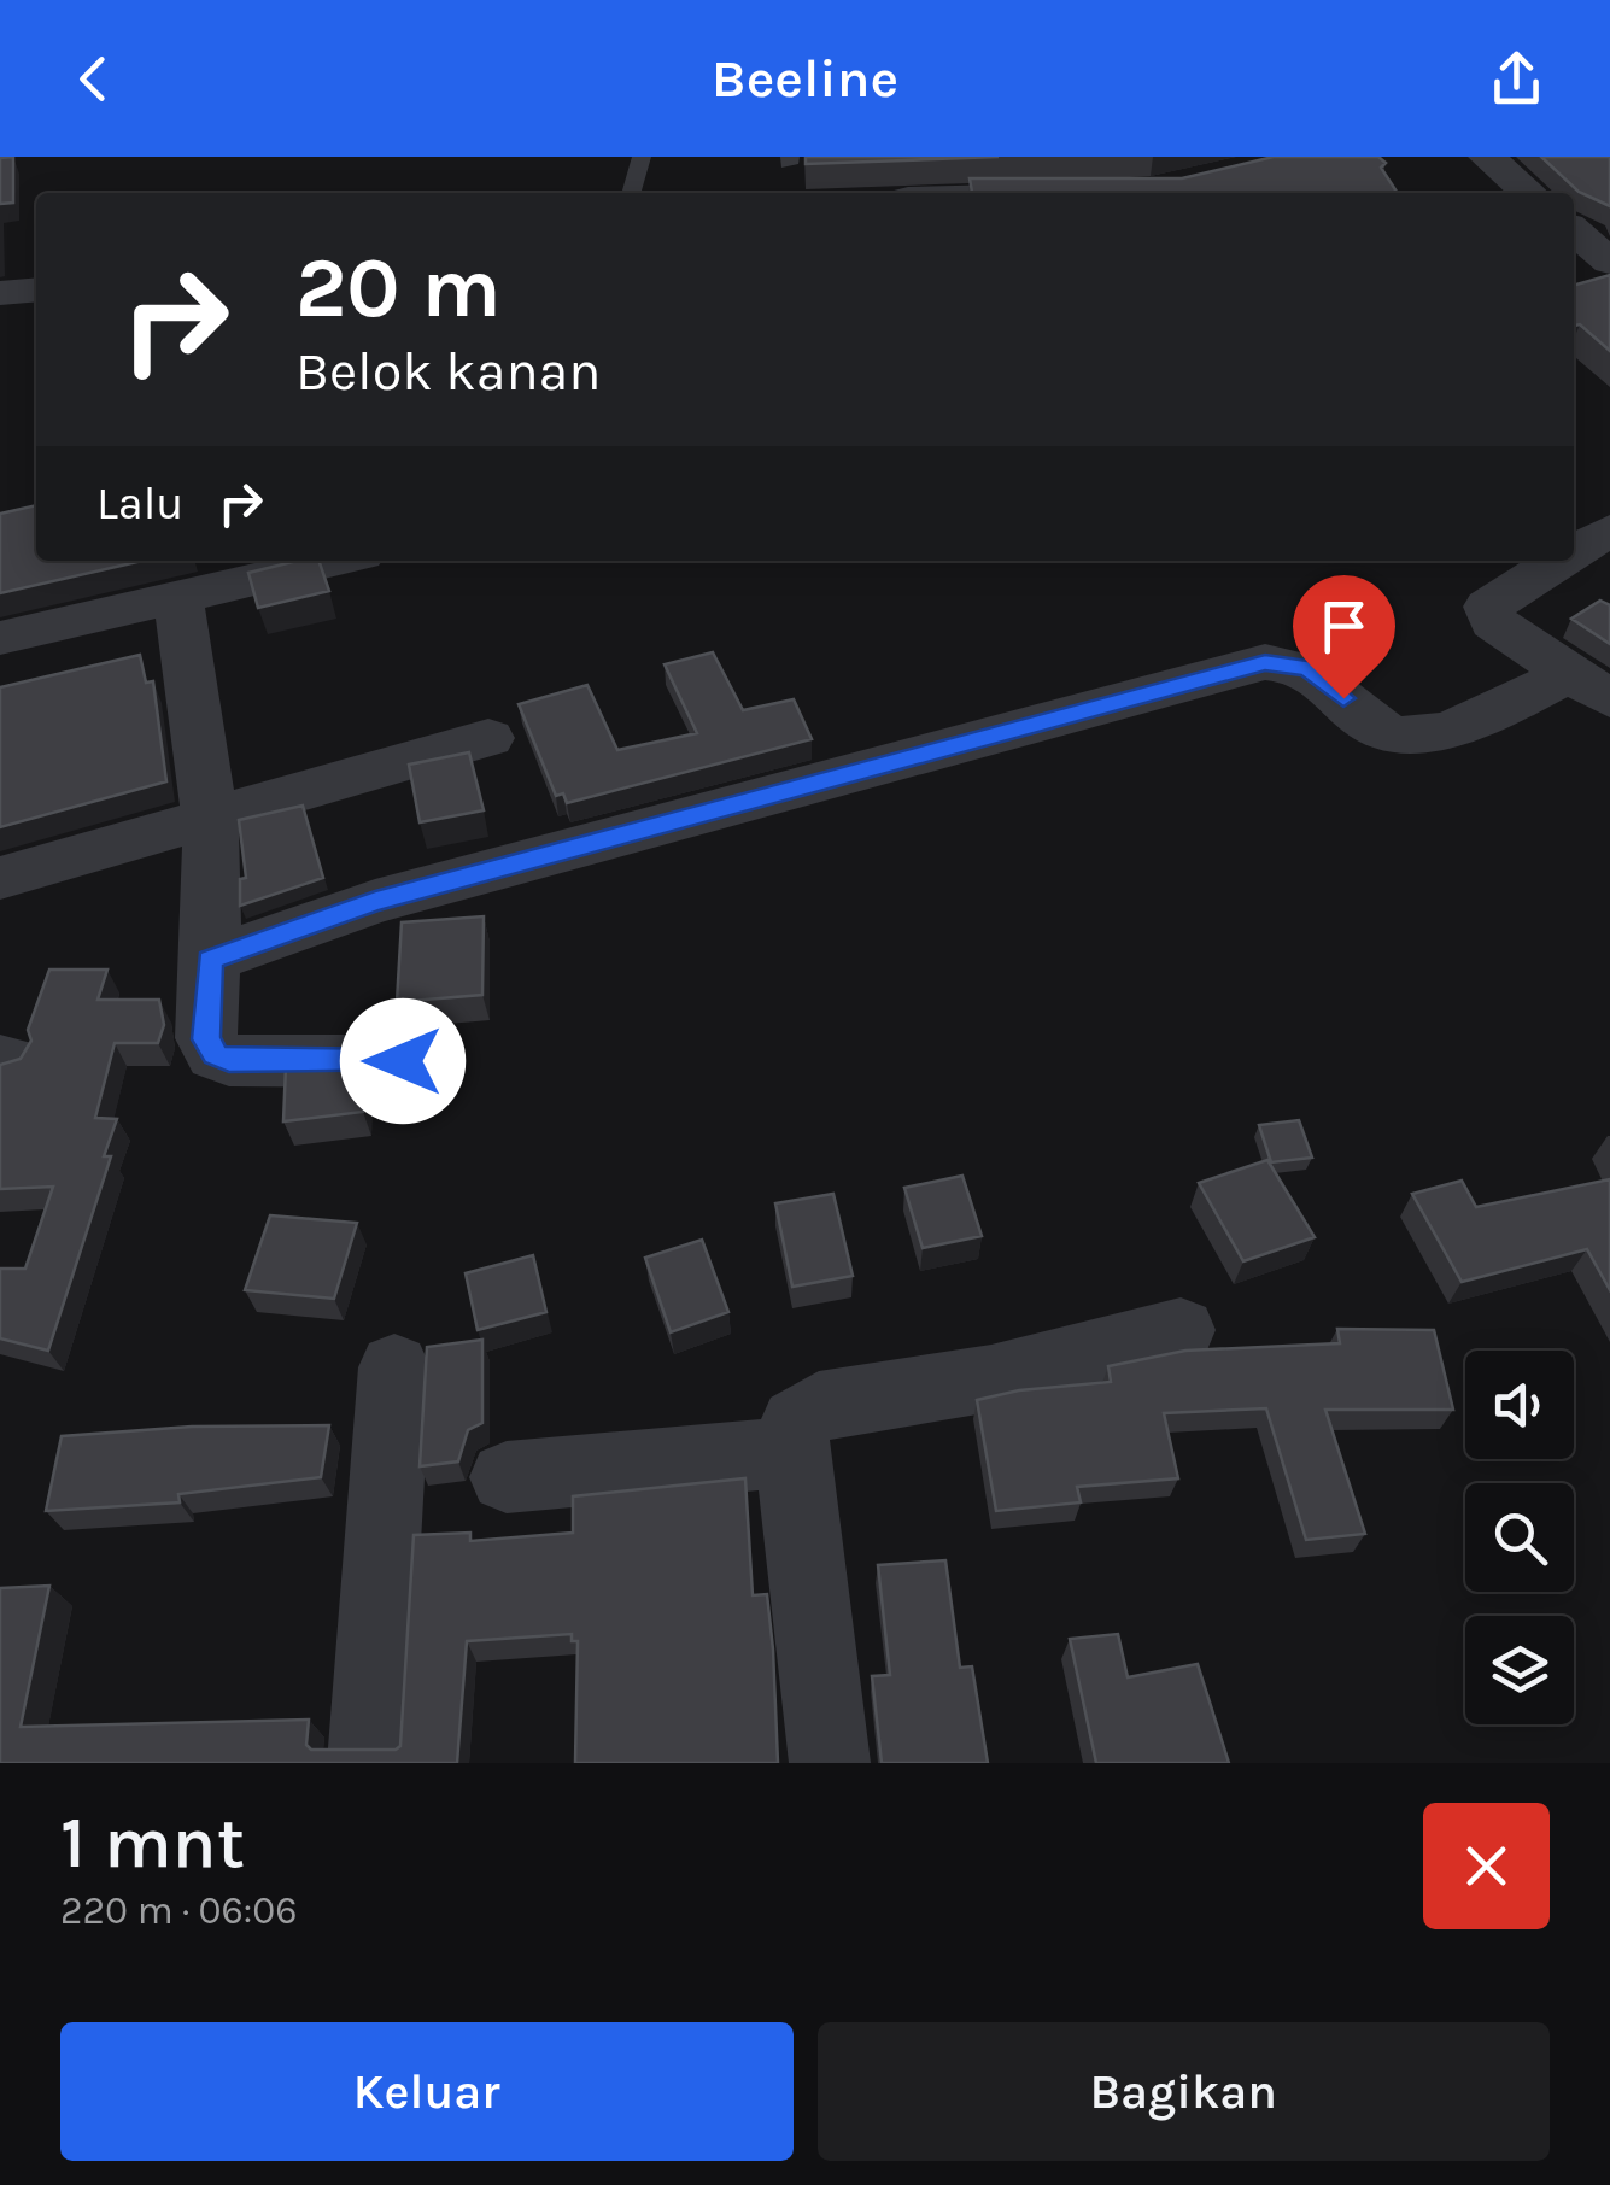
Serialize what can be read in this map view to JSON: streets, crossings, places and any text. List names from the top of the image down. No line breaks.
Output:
{"page":{"header":"Beeline","turn":["20 m","Belok kanan"],"then":"Lalu","heading":["1 mnt","220 m · 06:06"],"buttons":["Keluar","Bagikan"]}}
